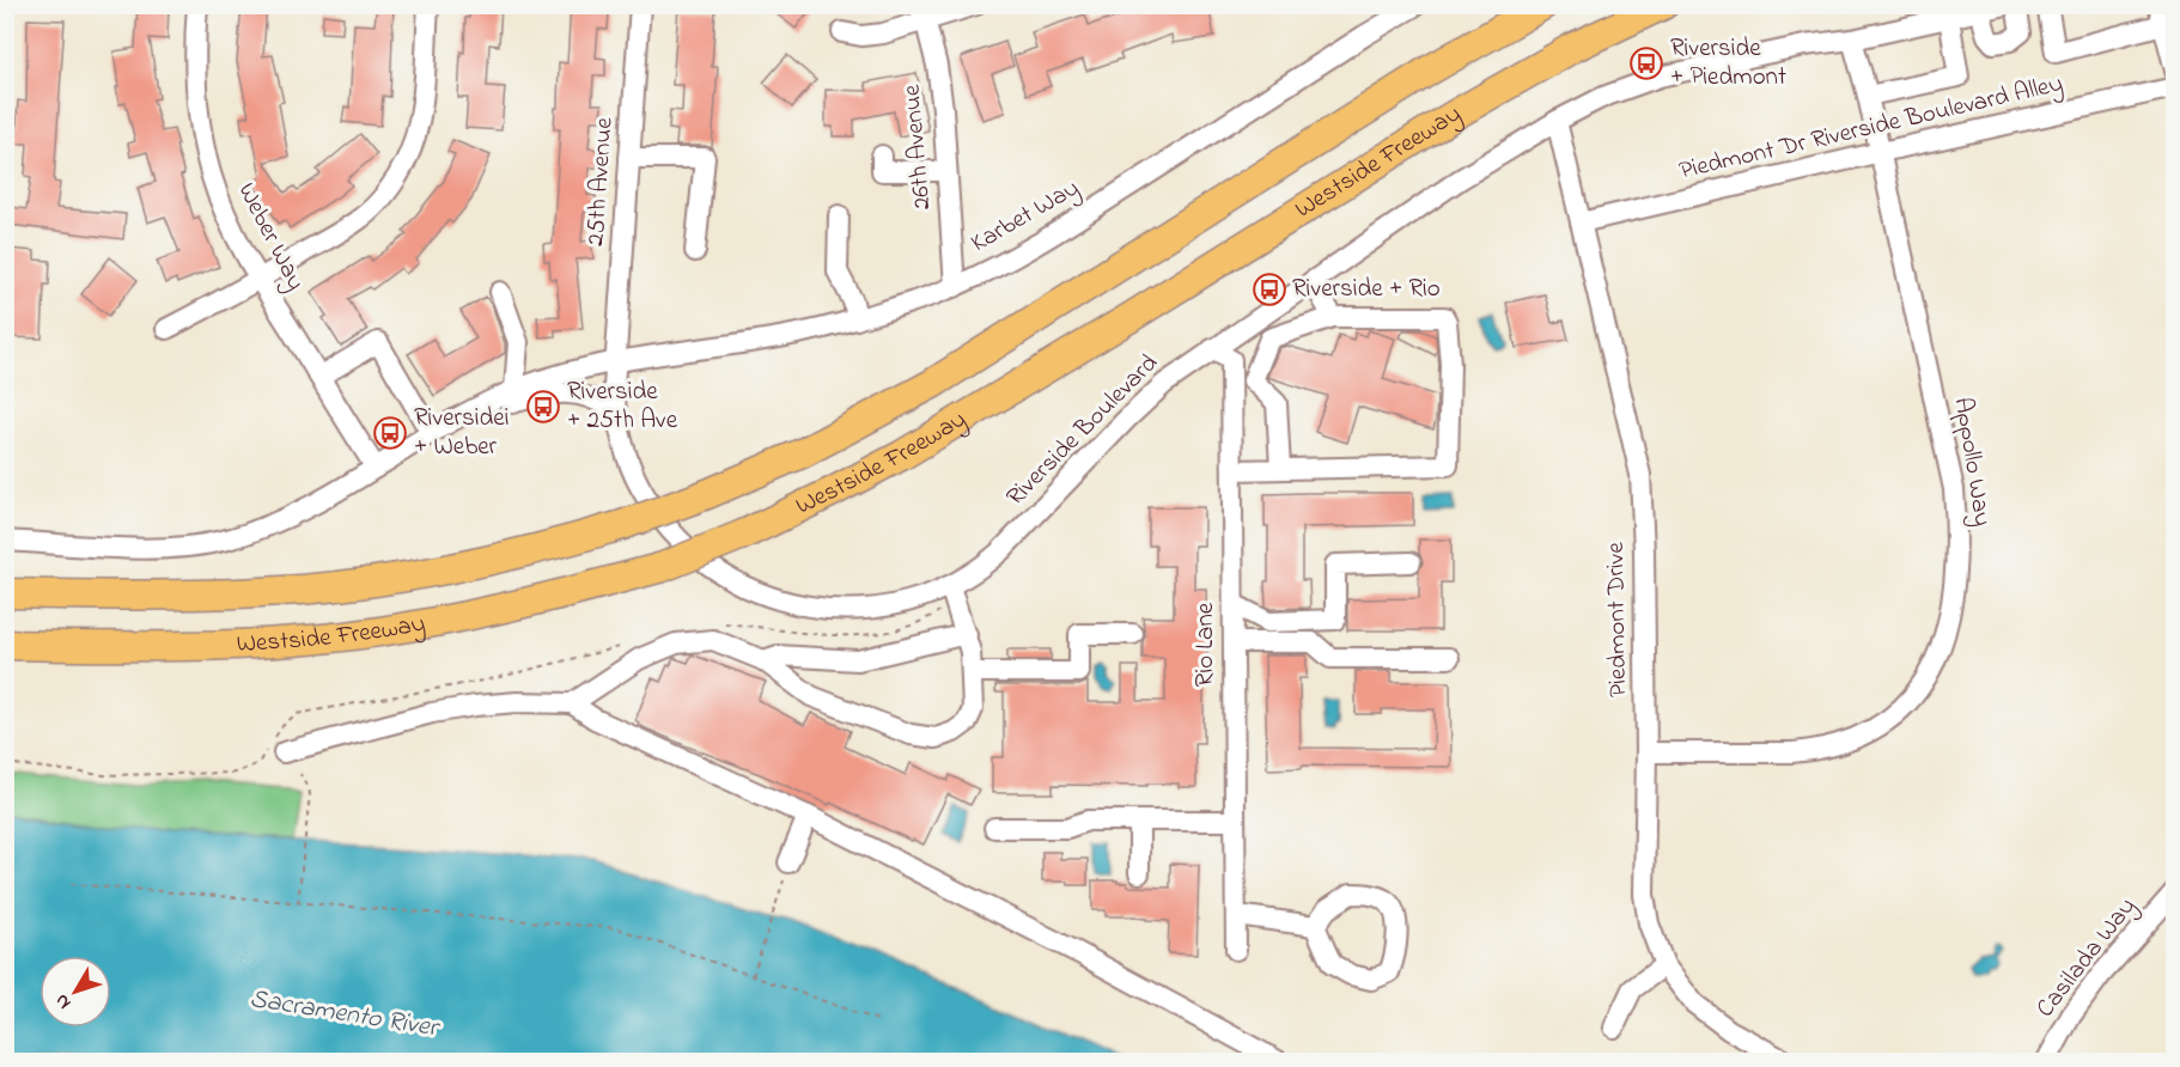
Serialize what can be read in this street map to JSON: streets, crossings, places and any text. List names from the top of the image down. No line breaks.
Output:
{"streets":{"highway":["Westside Freeway"],"street":["Piedmont Dr Riverside Boulevard Alley","26th Avenue","25th Avenue","Karbet Way","Weber Way","Riverside Boulevard","Appollo Way","Piedmont Drive","Rio Lane","Casilada Way"]},"crossings":[["Piedmont Dr Riverside Boulevard Alley","Appollo Way"],["Piedmont Dr Riverside Boulevard Alley","Piedmont Drive"],["26th Avenue","Karbet Way"],["25th Avenue","Karbet Way"],["25th Avenue","Riverside Boulevard"],["Karbet Way","Riverside Boulevard"],["Riverside Boulevard","Appollo Way"],["Riverside Boulevard","Piedmont Drive"],["Riverside Boulevard","Rio Lane"],["Appollo Way","Piedmont Drive"]],"water":["Sacramento River"],"places":{"bus stop":["Riverside + Piedmont","Riverside + Rio","Riverside + 25th Ave","Riversidei + Weber"]},"north":"bottom left"}
